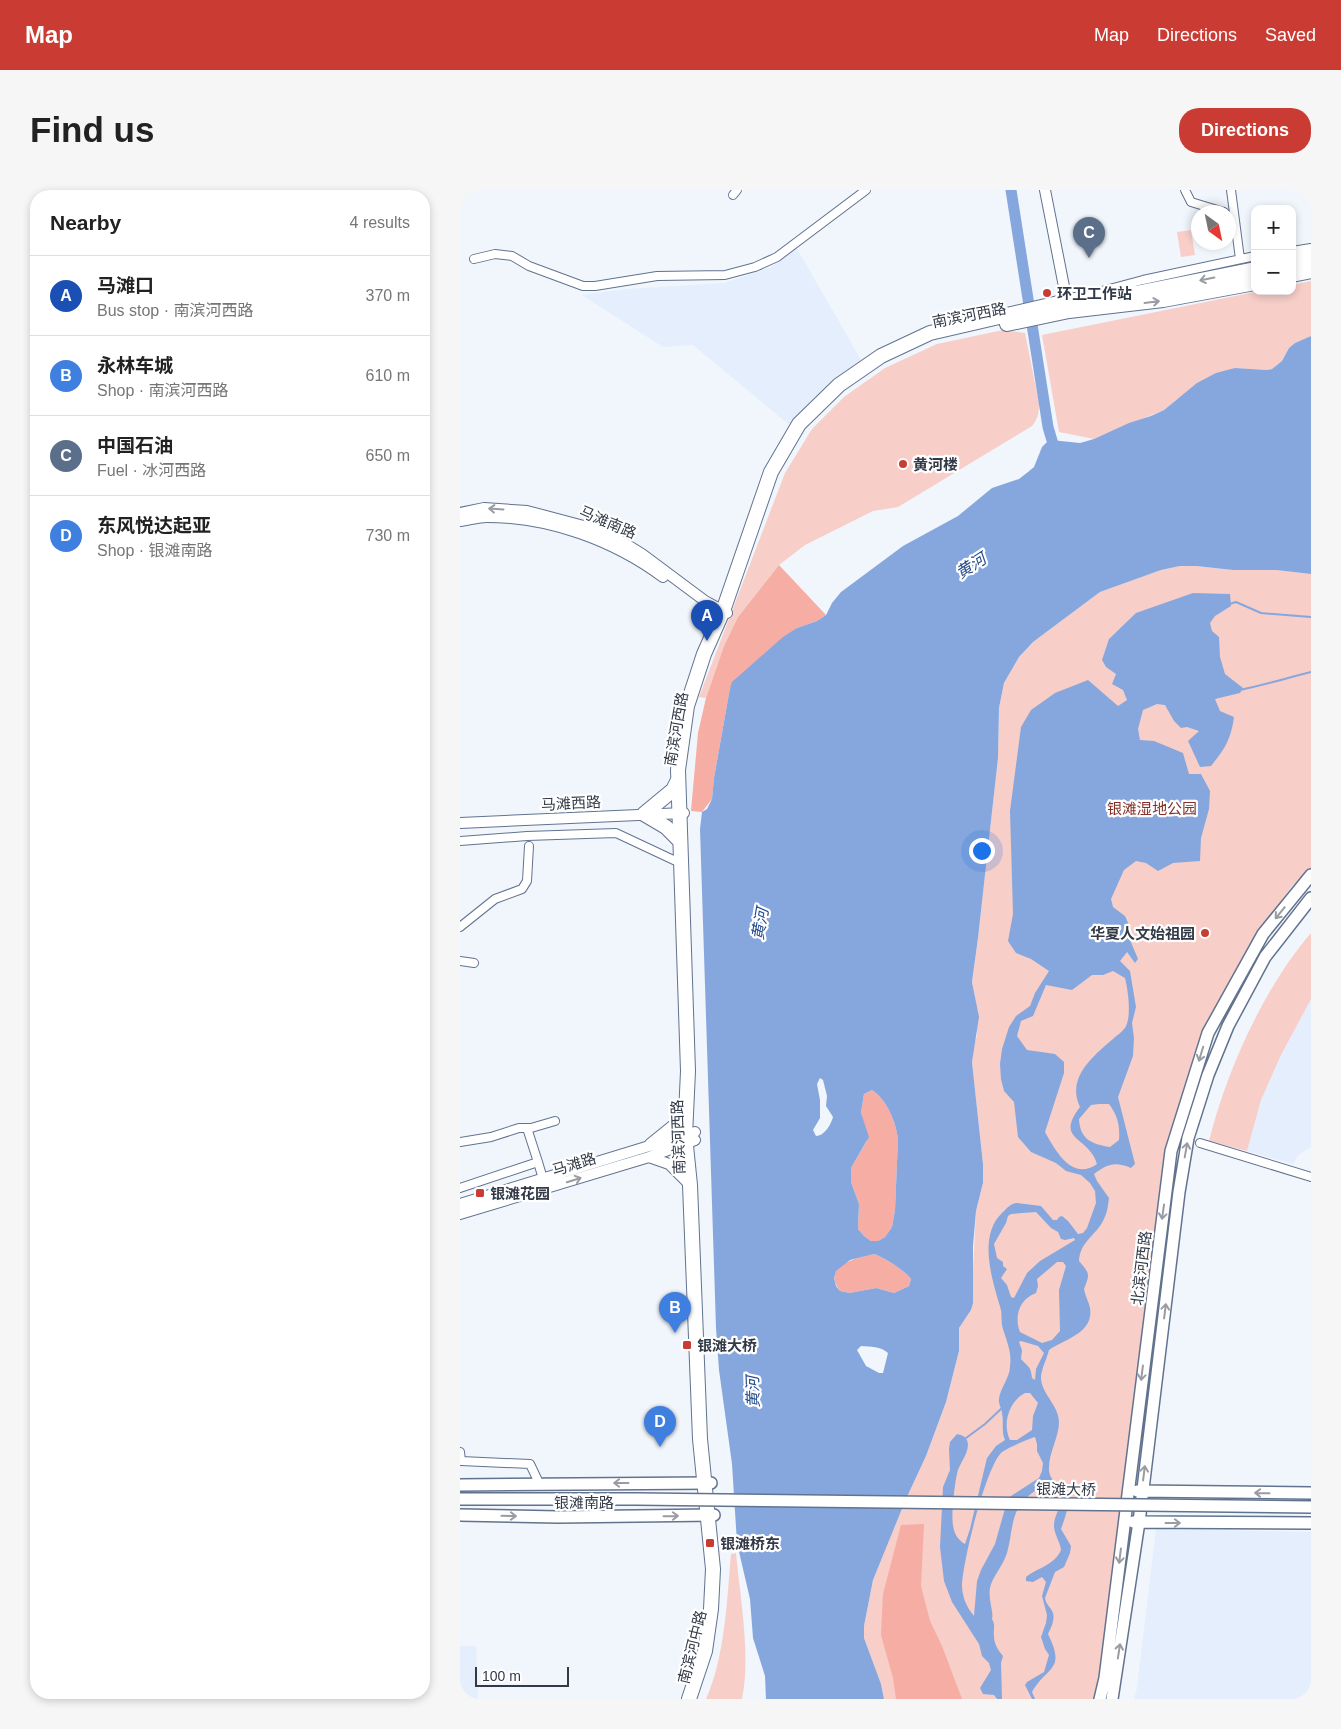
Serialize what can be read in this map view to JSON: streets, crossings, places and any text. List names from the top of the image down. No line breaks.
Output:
{"streets":{"highway":["南滨河西路","南滨河中路"],"main road":["马滩南路","马滩西路","马滩路","北滨河西路","银滩大桥","银滩南路"]},"crossings":[["南滨河西路","马滩南路"],["南滨河西路","马滩西路"],["南滨河西路","马滩路"],["南滨河西路","银滩南路"],["南滨河西路","南滨河中路"],["银滩南路","南滨河中路"]],"water":["黄河"],"parks":["银滩湿地公园"],"places":{"other":["环卫工作站","黄河楼","华夏人文始祖园"],"transit":["银滩花园","银滩大桥","银滩桥东"]},"scale_bar":"100 m","north":"bottom right","page":{"header":"Map","nav":["Map","Directions","Saved"],"buttons":"Directions","title":"Find us","heading":["Nearby","4 results"],"map_buttons":["+","−"],"pins":["C","A","B","D"],"list":[{"mark":"A","name":"马滩口","note":"Bus stop · 南滨河西路","value":"370 m"},{"mark":"B","name":"永林车城","note":"Shop · 南滨河西路","value":"610 m"},{"mark":"C","name":"中国石油","note":"Fuel · 冰河西路","value":"650 m"},{"mark":"D","name":"东风悦达起亚","note":"Shop · 银滩南路","value":"730 m"}],"scale":"100 m"}}
